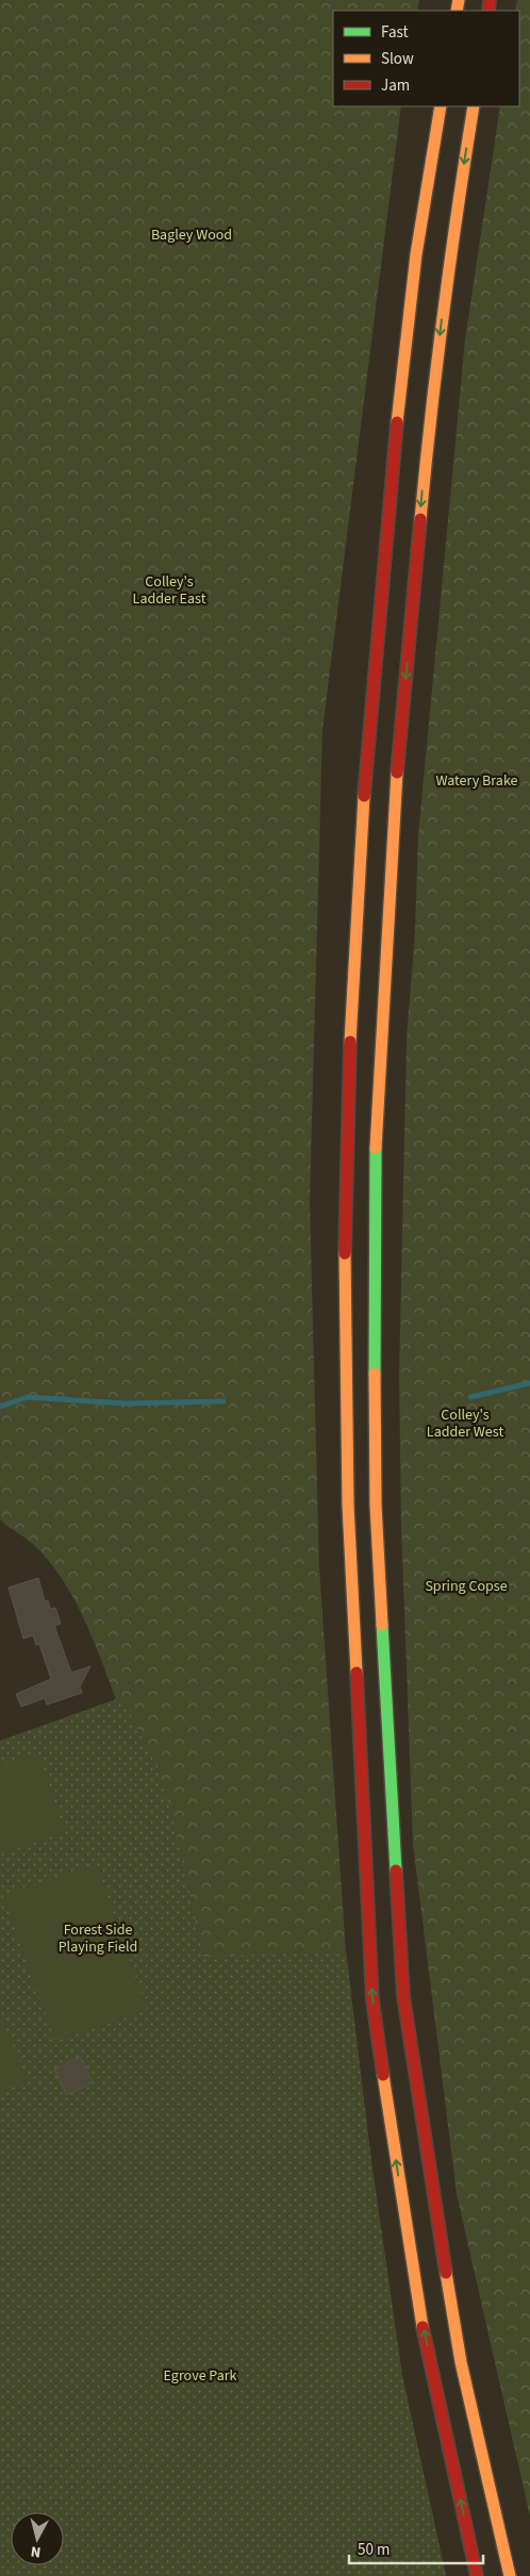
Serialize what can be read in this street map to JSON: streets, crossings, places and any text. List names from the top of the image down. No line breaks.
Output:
{"parks":["Bagley Wood","Colley's Ladder East","Watery Brake","Colley's Ladder West","Spring Copse","Forest Side Playing Field","Egrove Park"],"legend":["Fast","Slow","Jam"],"scale_bar":"50 m","north":"bottom"}
